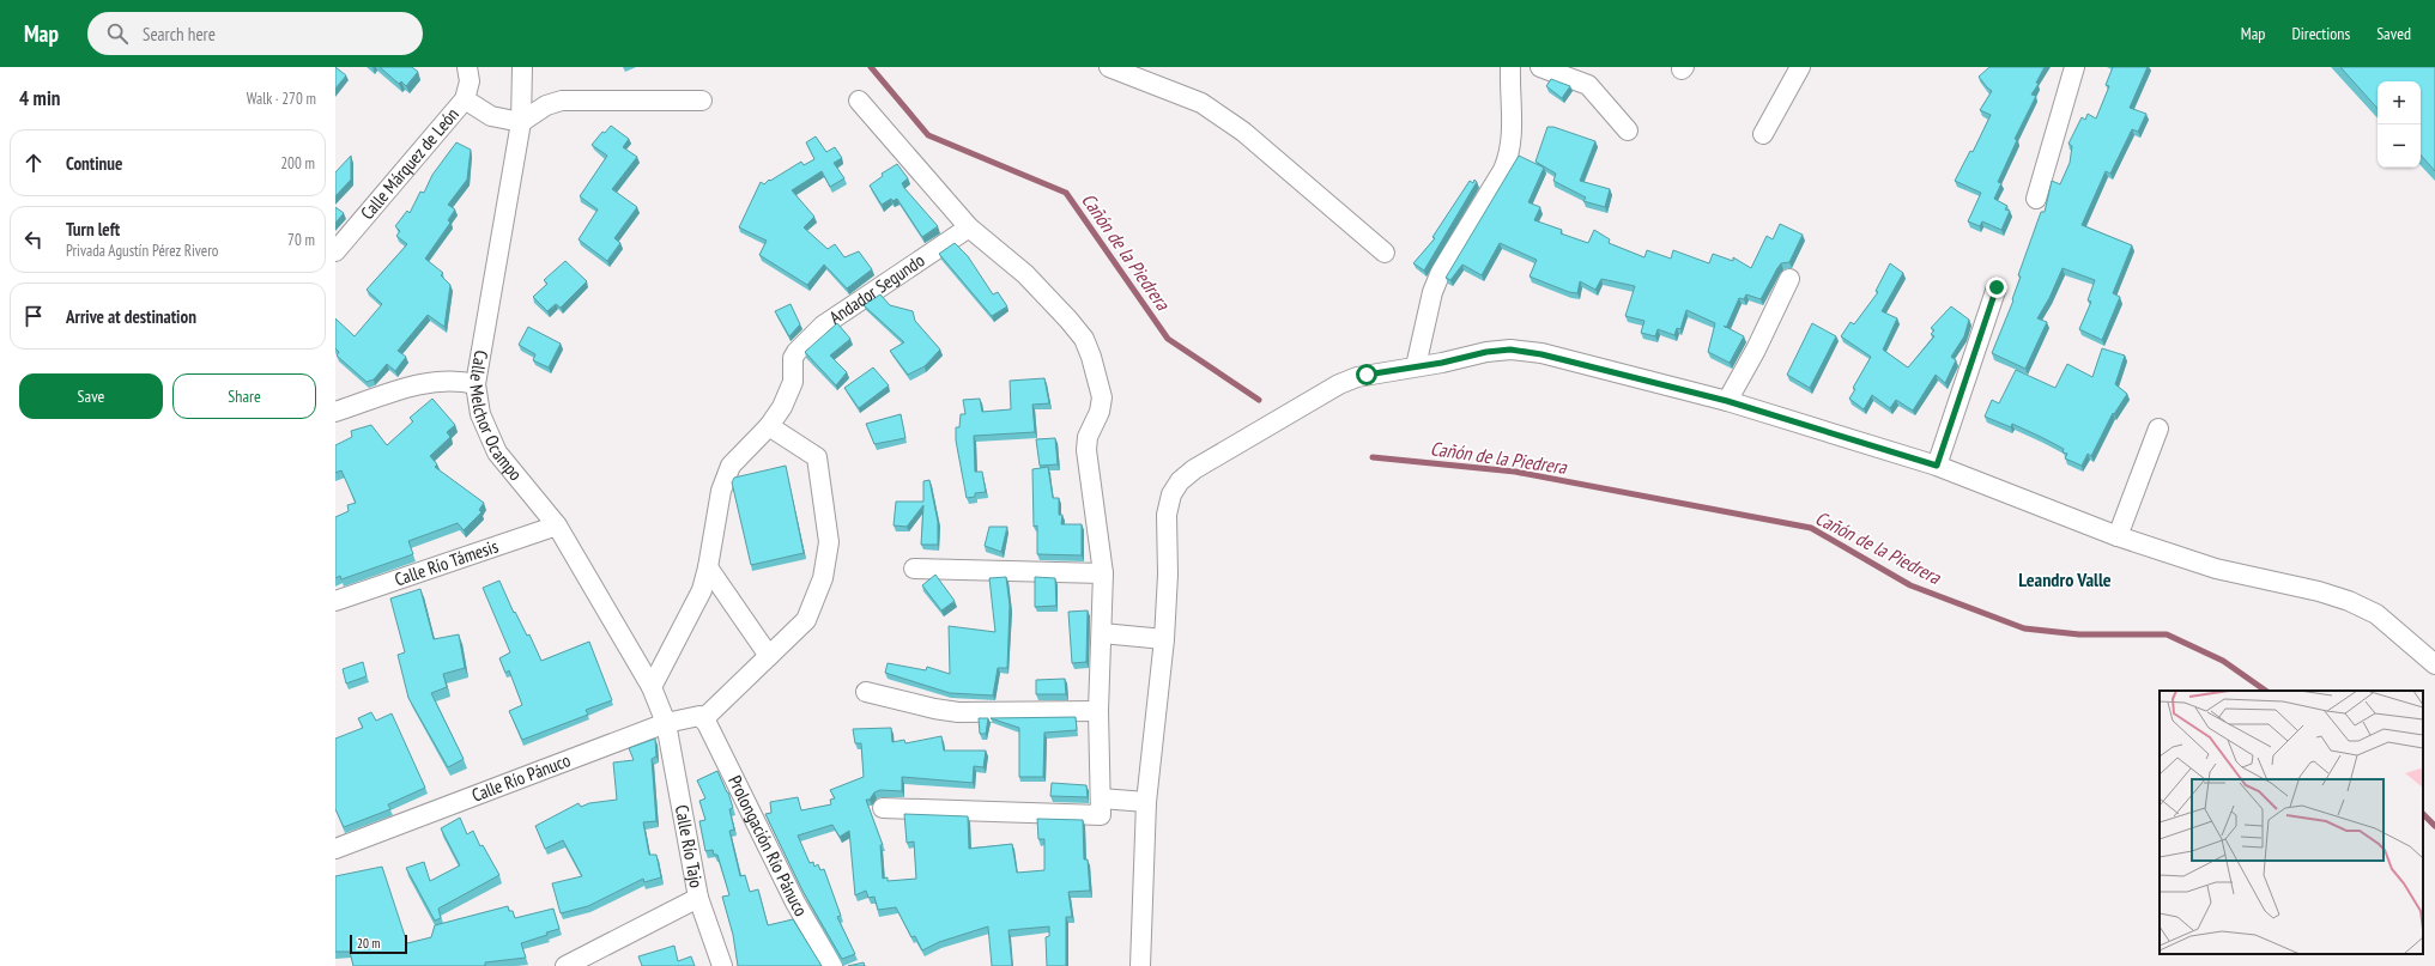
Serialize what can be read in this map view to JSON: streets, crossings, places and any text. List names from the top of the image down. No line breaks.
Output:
{"streets":{"street":["Calle Márquez de León","Andador Segundo","Calle Melchor Ocampo","Calle Río Támesis","Calle Río Pánuco","Prolongación Río Pánuco","Calle Río Tajo"]},"crossings":[["Calle Melchor Ocampo","Calle Río Támesis"],["Calle Melchor Ocampo","Calle Río Pánuco"],["Calle Melchor Ocampo","Calle Río Tajo"],["Calle Río Pánuco","Prolongación Río Pánuco"],["Calle Río Pánuco","Calle Río Tajo"]],"districts":["Leandro Valle"],"water":["Cañón de la Piedrera"],"scale_bar":"20 m","page":{"header":"Map","search":"Search here","nav":["Map","Directions","Saved"],"heading":["4 min","Walk · 270 m"],"map_buttons":["+","−"],"list":[["Continue","200 m"],["Turn left","Privada Agustín Pérez Rivero","70 m"],"Arrive at destination"],"buttons":["Save","Share"],"scale":"20 m"}}
